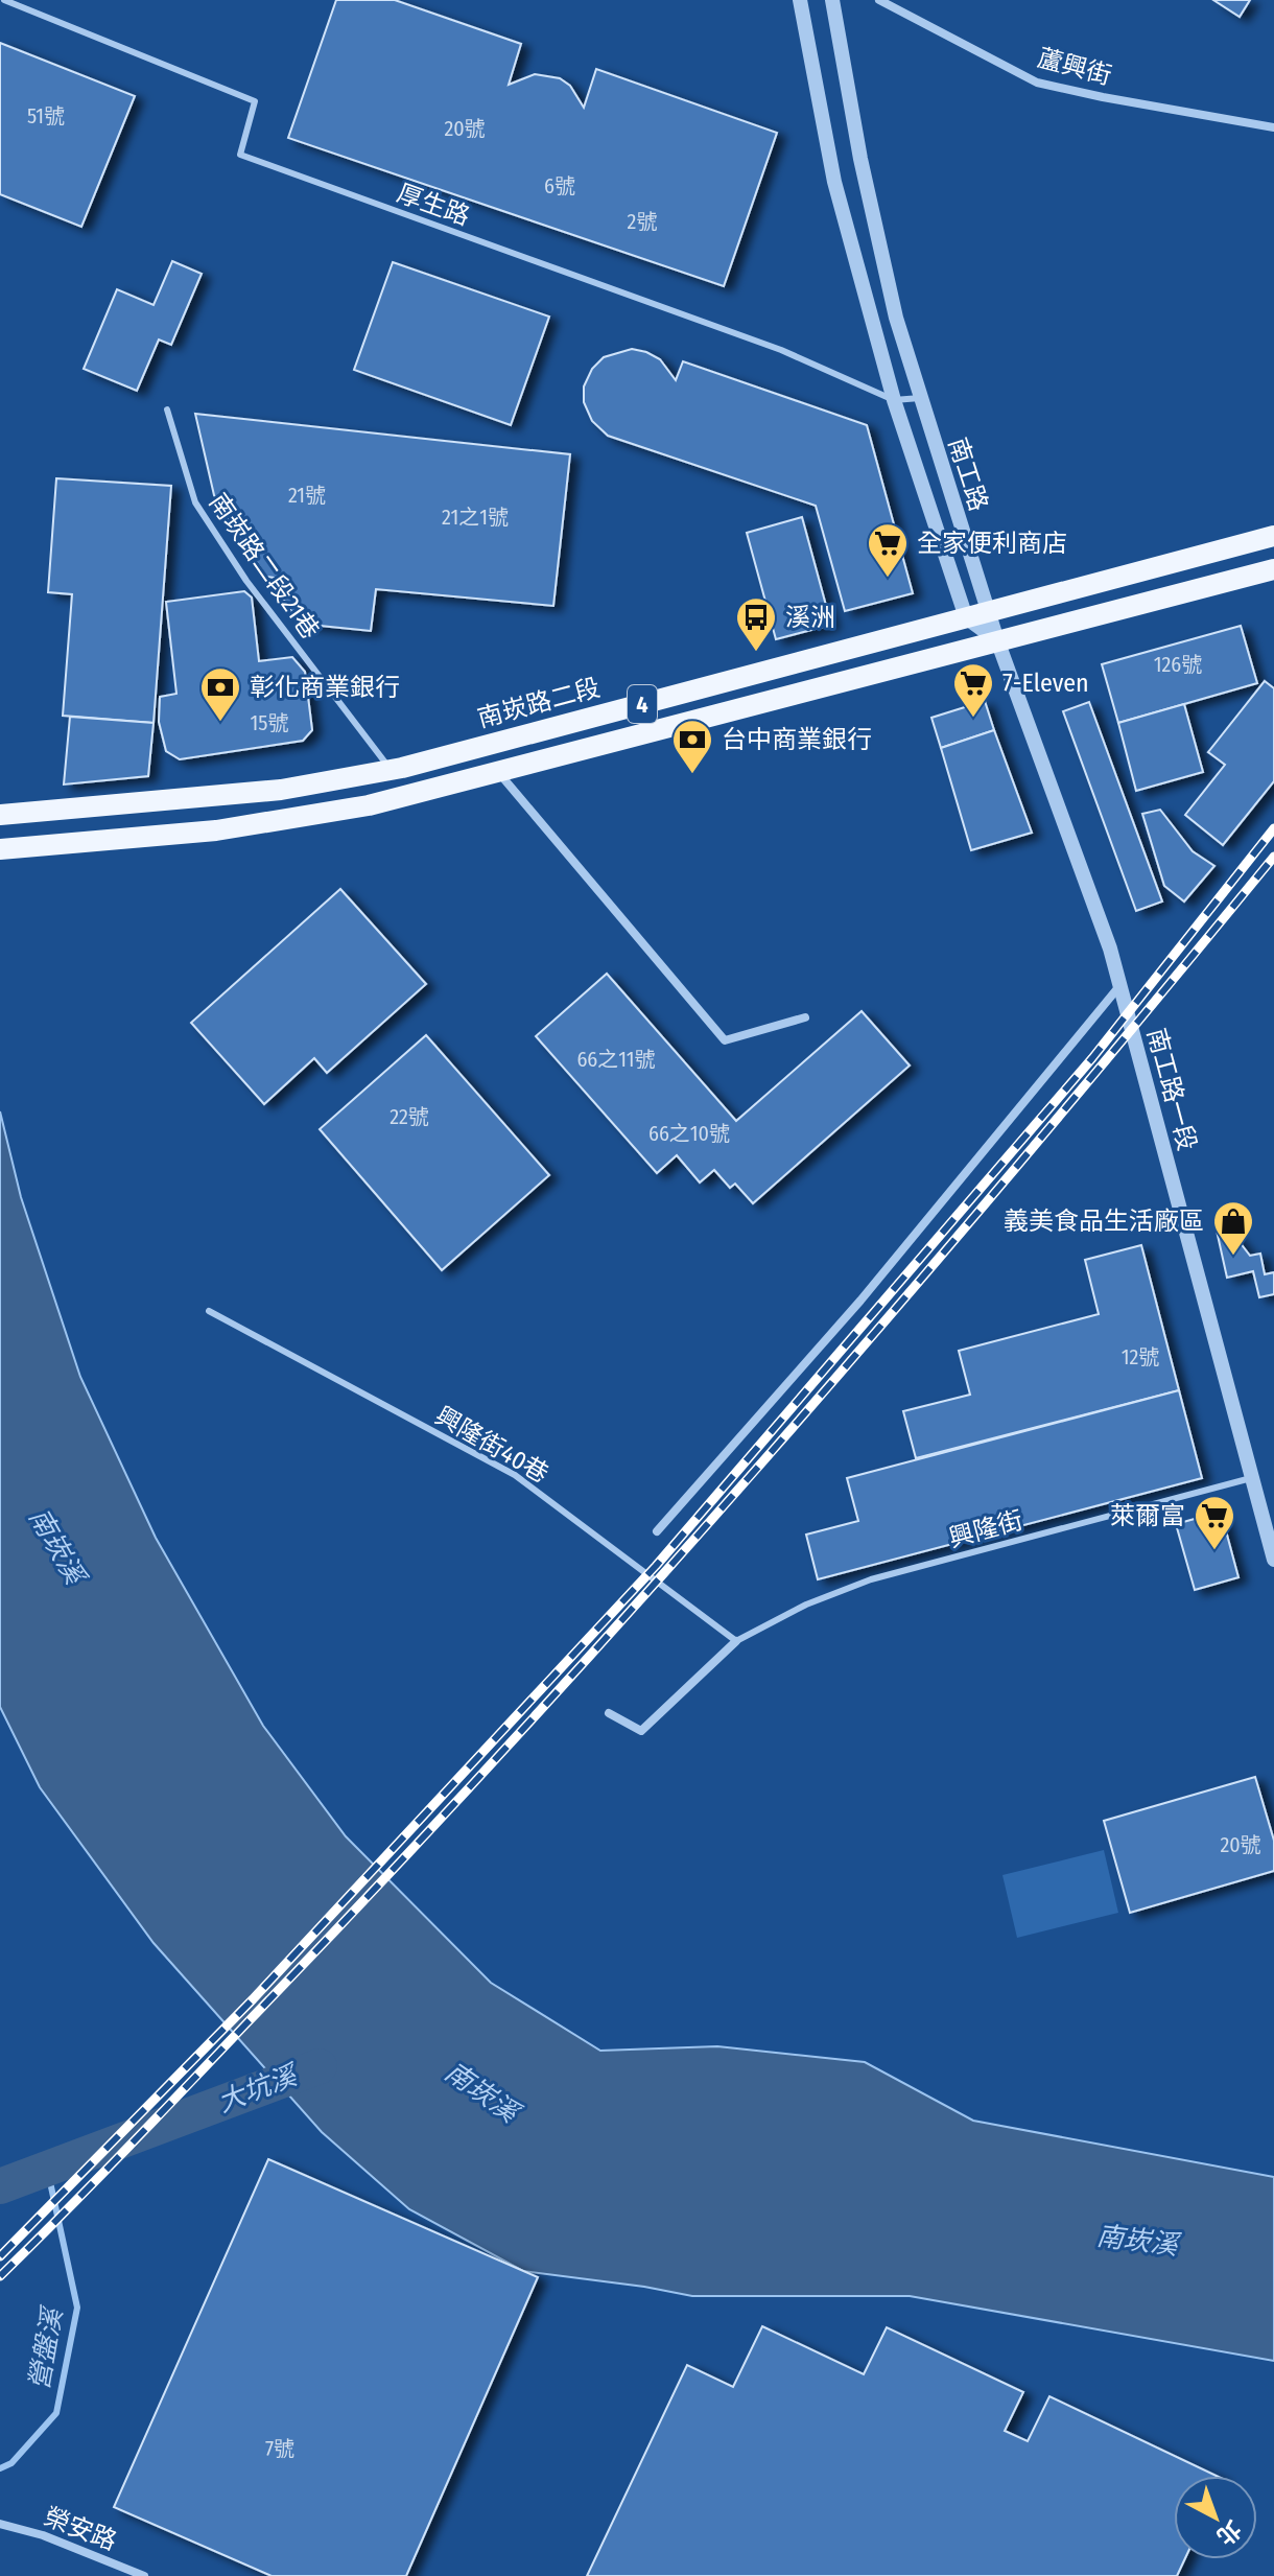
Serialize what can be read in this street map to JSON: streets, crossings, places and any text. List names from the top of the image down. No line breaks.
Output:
{"streets":{"main road":["南崁路二段","4"],"street":["蘆興街","南工路","南工路一段","榮安路"],"lane":["厚生路","南崁路二段21巷","興隆街40巷","興隆街"]},"crossings":[["厚生路","南工路"],["南工路","南崁路二段"],["南工路","4"],["南工路","南工路一段"],["南崁路二段21巷","南崁路二段"],["4","南工路一段"],["南工路一段","興隆街"],["興隆街40巷","興隆街"]],"water":["南崁溪","大坑溪","營盤溪"],"places":{"supermarket":["全家便利商店","7-Eleven","萊爾富"],"bus stop":["溪洲"],"bank":["彰化商業銀行","台中商業銀行"],"shop":["義美食品生活廠區"]},"house_numbers":["51號","20號","6號","2號","21號","21之1號","126號","15號","66之11號","22號","66之10號","12號","20號","7號"],"north":"bottom right"}
